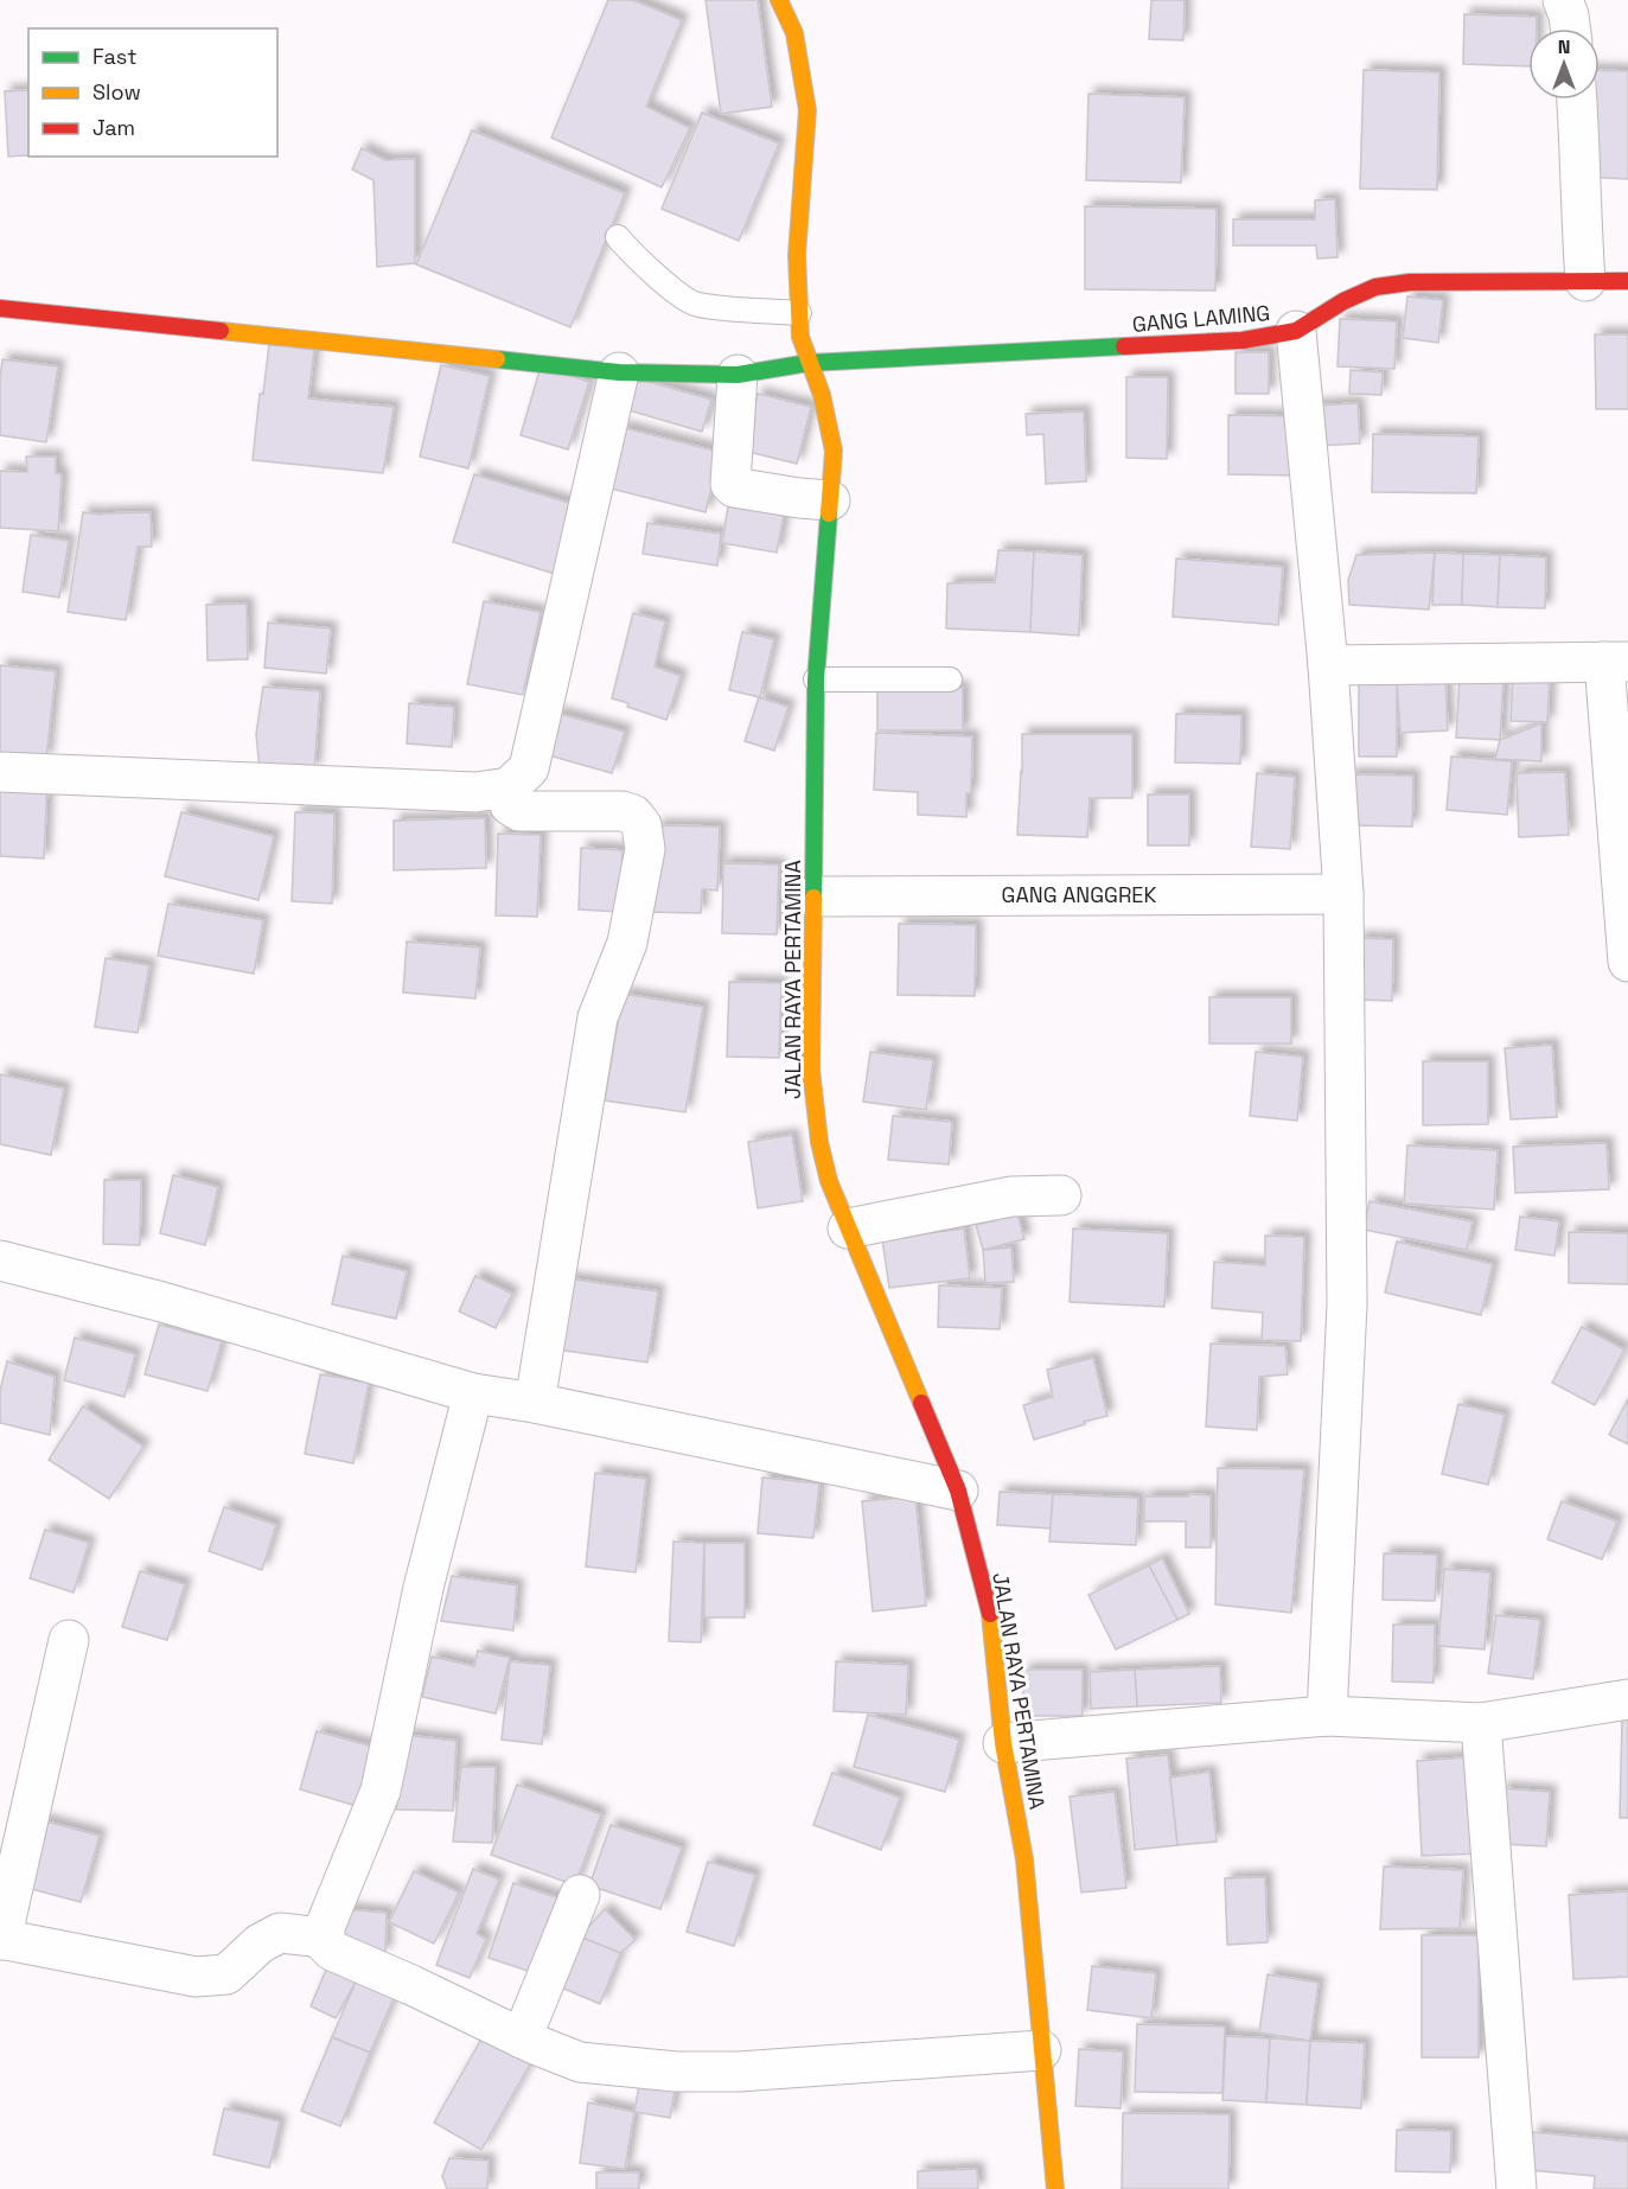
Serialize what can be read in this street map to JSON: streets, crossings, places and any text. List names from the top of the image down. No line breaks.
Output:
{"streets":{"main road":["GANG LAMING","JALAN RAYA PERTAMINA"],"street":["GANG ANGGREK"]},"crossings":[["GANG LAMING","JALAN RAYA PERTAMINA"],["GANG ANGGREK","JALAN RAYA PERTAMINA"]],"legend":["Fast","Slow","Jam"],"north":"top"}
